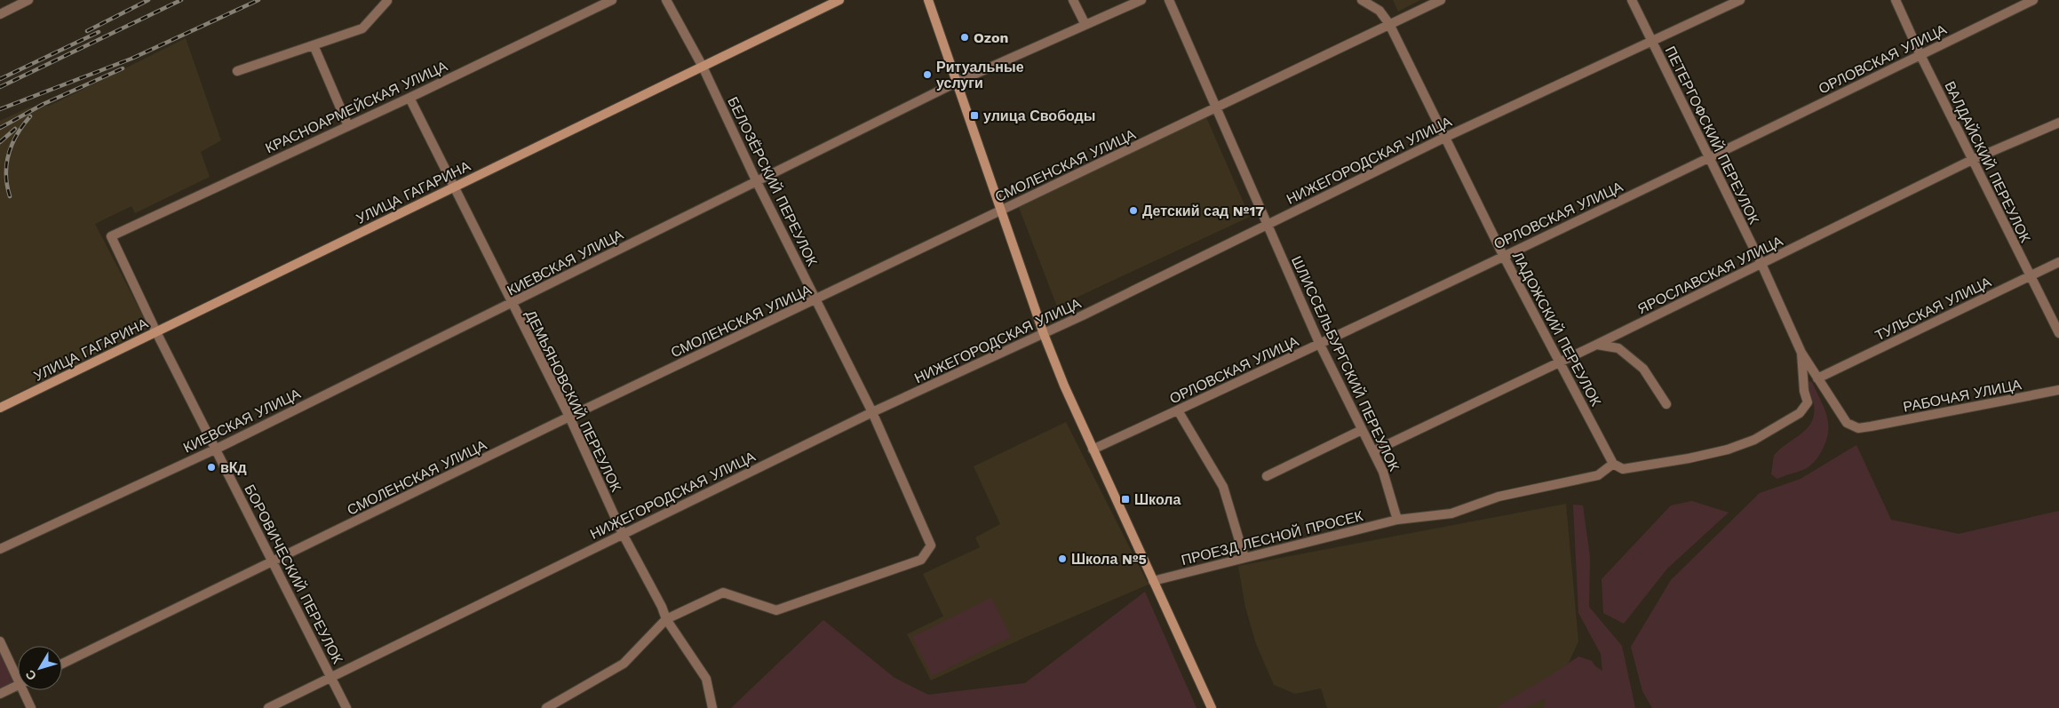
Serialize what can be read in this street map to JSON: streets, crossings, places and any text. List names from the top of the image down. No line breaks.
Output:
{"streets":{"street":["ОРЛОВСКАЯ УЛИЦА","КРАСНОАРМЕЙСКАЯ УЛИЦА","ПЕТЕРГОФСКИЙ ПЕРЕУЛОК","НИЖЕГОРОДСКАЯ УЛИЦА","ВАЛДАЙСКИЙ ПЕРЕУЛОК","СМОЛЕНСКАЯ УЛИЦА","БЕЛОЗЁРСКИЙ ПЕРЕУЛОК","УЛИЦА ГАГАРИНА","КИЕВСКАЯ УЛИЦА","ЯРОСЛАВСКАЯ УЛИЦА","ТУЛЬСКАЯ УЛИЦА","ЛАДОЖСКИЙ ПЕРЕУЛОК","ШЛИССЕЛЬБУРГСКИЙ ПЕРЕУЛОК","РАБОЧАЯ УЛИЦА","ДЕМЬЯНОВСКИЙ ПЕРЕУЛОК","ПРОЕЗД ЛЕСНОЙ ПРОСЕК","БОРОВИЧЕСКИЙ ПЕРЕУЛОК"]},"crossings":[["ОРЛОВСКАЯ УЛИЦА","ПЕТЕРГОФСКИЙ ПЕРЕУЛОК"],["ОРЛОВСКАЯ УЛИЦА","ВАЛДАЙСКИЙ ПЕРЕУЛОК"],["ОРЛОВСКАЯ УЛИЦА","ЛАДОЖСКИЙ ПЕРЕУЛОК"],["ОРЛОВСКАЯ УЛИЦА","ШЛИССЕЛЬБУРГСКИЙ ПЕРЕУЛОК"],["КРАСНОАРМЕЙСКАЯ УЛИЦА","ДЕМЬЯНОВСКИЙ ПЕРЕУЛОК"],["КРАСНОАРМЕЙСКАЯ УЛИЦА","БОРОВИЧЕСКИЙ ПЕРЕУЛОК"],["ПЕТЕРГОФСКИЙ ПЕРЕУЛОК","НИЖЕГОРОДСКАЯ УЛИЦА"],["ПЕТЕРГОФСКИЙ ПЕРЕУЛОК","ЯРОСЛАВСКАЯ УЛИЦА"],["ПЕТЕРГОФСКИЙ ПЕРЕУЛОК","ТУЛЬСКАЯ УЛИЦА"],["ПЕТЕРГОФСКИЙ ПЕРЕУЛОК","РАБОЧАЯ УЛИЦА"],["НИЖЕГОРОДСКАЯ УЛИЦА","БЕЛОЗЁРСКИЙ ПЕРЕУЛОК"],["НИЖЕГОРОДСКАЯ УЛИЦА","ЛАДОЖСКИЙ ПЕРЕУЛОК"],["НИЖЕГОРОДСКАЯ УЛИЦА","ШЛИССЕЛЬБУРГСКИЙ ПЕРЕУЛОК"],["НИЖЕГОРОДСКАЯ УЛИЦА","ДЕМЬЯНОВСКИЙ ПЕРЕУЛОК"],["НИЖЕГОРОДСКАЯ УЛИЦА","БОРОВИЧЕСКИЙ ПЕРЕУЛОК"],["ВАЛДАЙСКИЙ ПЕРЕУЛОК","ЯРОСЛАВСКАЯ УЛИЦА"],["ВАЛДАЙСКИЙ ПЕРЕУЛОК","ТУЛЬСКАЯ УЛИЦА"],["СМОЛЕНСКАЯ УЛИЦА","БЕЛОЗЁРСКИЙ ПЕРЕУЛОК"],["СМОЛЕНСКАЯ УЛИЦА","ЛАДОЖСКИЙ ПЕРЕУЛОК"],["СМОЛЕНСКАЯ УЛИЦА","ШЛИССЕЛЬБУРГСКИЙ ПЕРЕУЛОК"],["СМОЛЕНСКАЯ УЛИЦА","ДЕМЬЯНОВСКИЙ ПЕРЕУЛОК"],["СМОЛЕНСКАЯ УЛИЦА","БОРОВИЧЕСКИЙ ПЕРЕУЛОК"],["БЕЛОЗЁРСКИЙ ПЕРЕУЛОК","УЛИЦА ГАГАРИНА"],["БЕЛОЗЁРСКИЙ ПЕРЕУЛОК","КИЕВСКАЯ УЛИЦА"],["БЕЛОЗЁРСКИЙ ПЕРЕУЛОК","ДЕМЬЯНОВСКИЙ ПЕРЕУЛОК"],["УЛИЦА ГАГАРИНА","ДЕМЬЯНОВСКИЙ ПЕРЕУЛОК"],["УЛИЦА ГАГАРИНА","БОРОВИЧЕСКИЙ ПЕРЕУЛОК"],["КИЕВСКАЯ УЛИЦА","ДЕМЬЯНОВСКИЙ ПЕРЕУЛОК"],["КИЕВСКАЯ УЛИЦА","БОРОВИЧЕСКИЙ ПЕРЕУЛОК"],["ЯРОСЛАВСКАЯ УЛИЦА","ЛАДОЖСКИЙ ПЕРЕУЛОК"],["ЯРОСЛАВСКАЯ УЛИЦА","ШЛИССЕЛЬБУРГСКИЙ ПЕРЕУЛОК"],["ШЛИССЕЛЬБУРГСКИЙ ПЕРЕУЛОК","ПРОЕЗД ЛЕСНОЙ ПРОСЕК"]],"places":{"other":["Ozon","Ритуальные услуги","Детский сад №17","вКд","Школа №5"],"transit":["улица Свободы","Школа"]},"north":"bottom left"}
